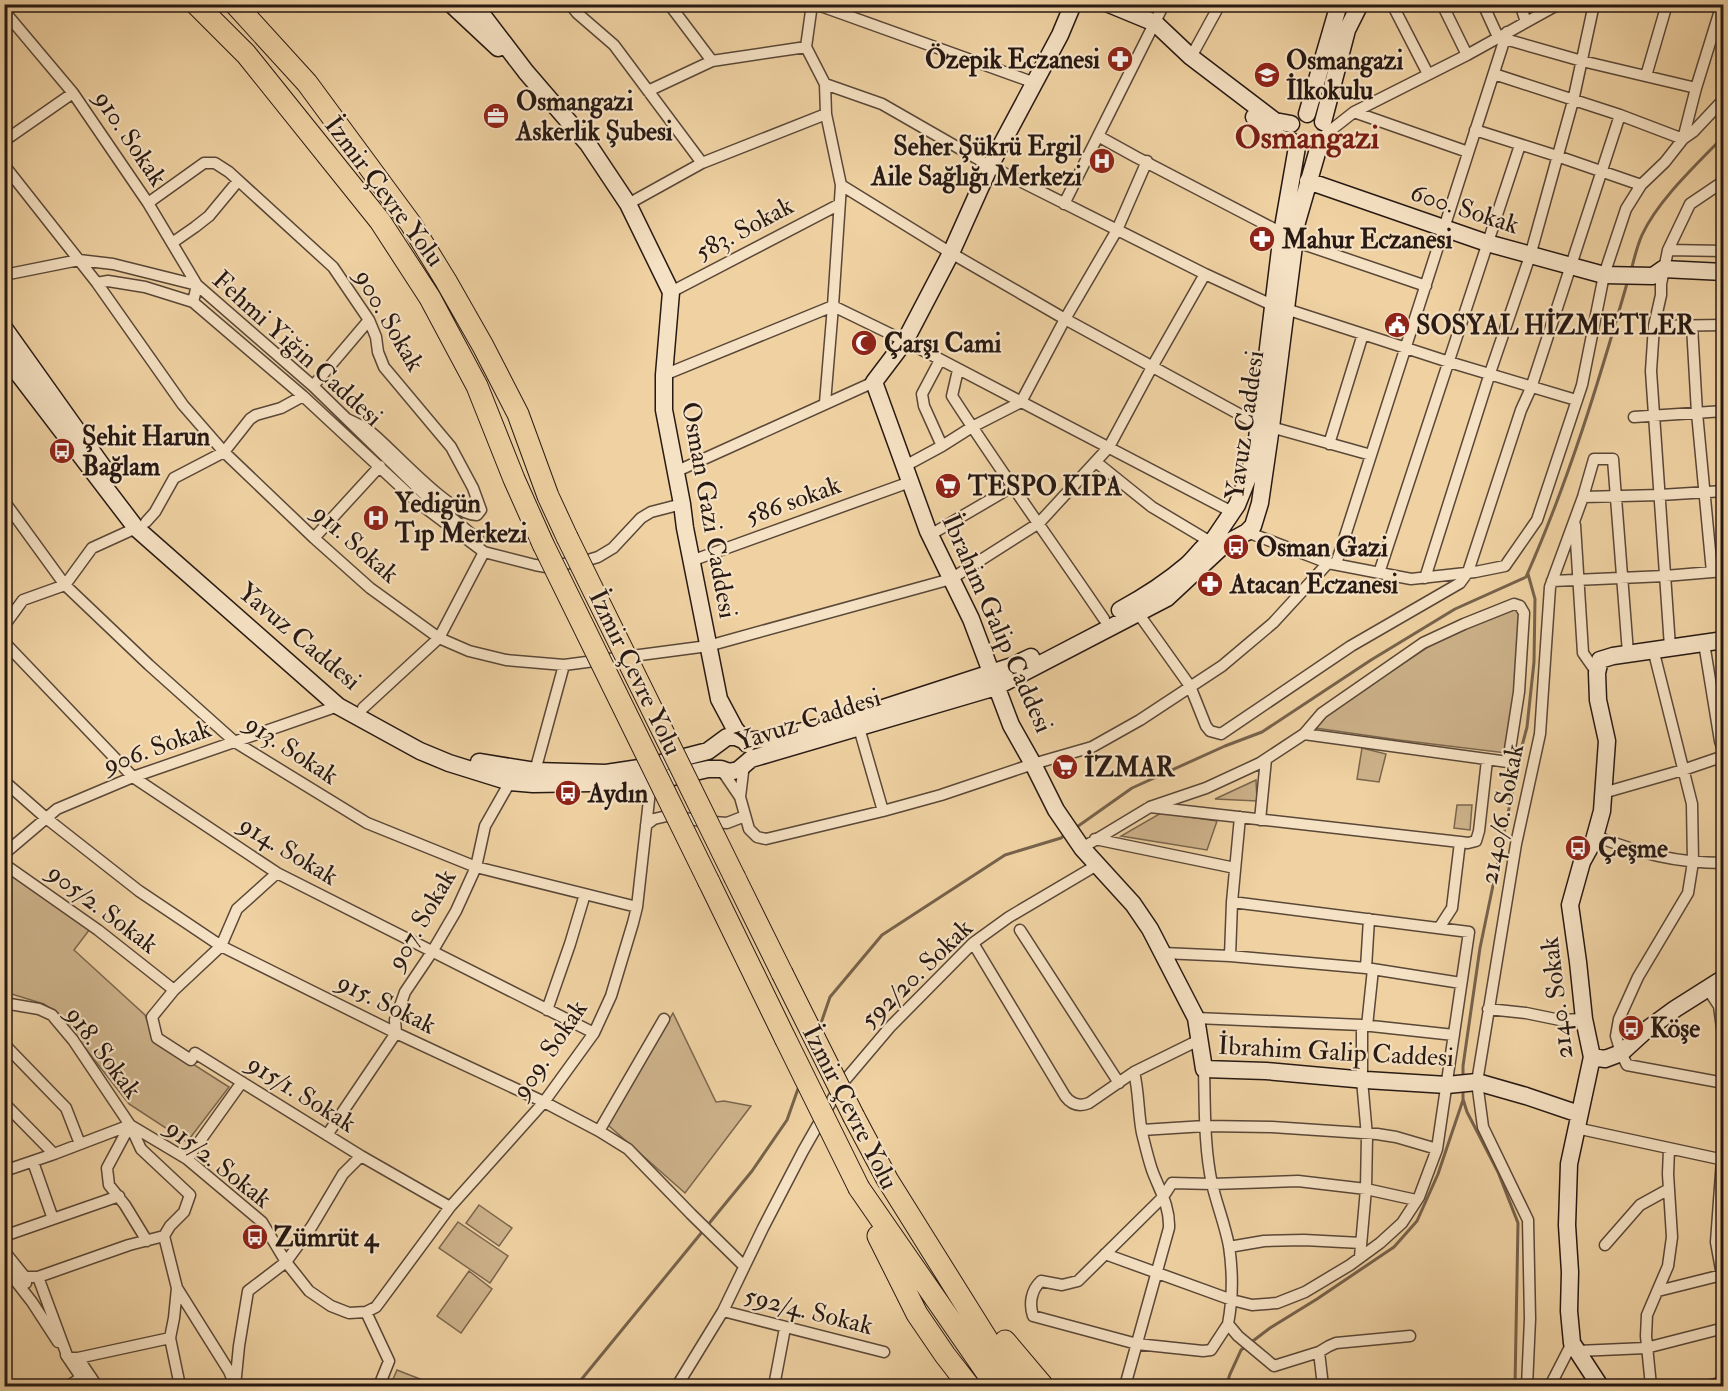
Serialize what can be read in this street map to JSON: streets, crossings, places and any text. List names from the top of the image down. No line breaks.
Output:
{"streets":{"highway":["İzmir Çevre Yolu"],"main road":["600. Sokak","Yavuz Caddesi","Osman Gazi Caddesi","İbrahim Galip Caddesi","2140. Sokak"],"street":["910. Sokak","583. Sokak","900. Sokak","Fehmi Yiğin Caddesi","586 sokak","911. Sokak","906. Sokak","913. Sokak","2140/6. Sokak","914. Sokak","905/2. Sokak","907. Sokak","592/20. Sokak","915. Sokak","909. Sokak","918. Sokak","915/1. Sokak","915/2. Sokak","592/4. Sokak"]},"crossings":[["910. Sokak","900. Sokak"],["910. Sokak","Fehmi Yiğin Caddesi"],["600. Sokak","Yavuz Caddesi"],["583. Sokak","Osman Gazi Caddesi"],["900. Sokak","Fehmi Yiğin Caddesi"],["Fehmi Yiğin Caddesi","Osman Gazi Caddesi"],["Fehmi Yiğin Caddesi","911. Sokak"],["Yavuz Caddesi","Osman Gazi Caddesi"],["Yavuz Caddesi","İbrahim Galip Caddesi"],["Yavuz Caddesi","906. Sokak"],["Yavuz Caddesi","907. Sokak"],["Yavuz Caddesi","909. Sokak"],["586 sokak","Osman Gazi Caddesi"],["586 sokak","İbrahim Galip Caddesi"],["Osman Gazi Caddesi","911. Sokak"],["911. Sokak","İbrahim Galip Caddesi"],["İbrahim Galip Caddesi","2140/6. Sokak"],["İbrahim Galip Caddesi","592/20. Sokak"],["İbrahim Galip Caddesi","2140. Sokak"],["906. Sokak","913. Sokak"],["906. Sokak","914. Sokak"],["906. Sokak","915. Sokak"],["913. Sokak","907. Sokak"],["913. Sokak","909. Sokak"],["2140/6. Sokak","2140. Sokak"],["914. Sokak","907. Sokak"],["914. Sokak","909. Sokak"],["905/2. Sokak","915/1. Sokak"],["907. Sokak","915. Sokak"],["907. Sokak","915/1. Sokak"],["592/20. Sokak","915. Sokak"],["592/20. Sokak","592/4. Sokak"],["915. Sokak","909. Sokak"],["909. Sokak","915/1. Sokak"],["909. Sokak","915/2. Sokak"],["918. Sokak","915/2. Sokak"]],"districts":["Osmangazi"],"places":{"pharmacy":["Özepik Eczanesi","Mahur Eczanesi","Atacan Eczanesi"],"school or university":["Osmangazi İlkokulu"],"office":["Osmangazi Askerlik Şubesi"],"hospital":["Seher Şükrü Ergil Aile Sağlığı Merkezi","Yedigün Tıp Merkezi"],"public building":["SOSYAL HİZMETLER"],"mosque":["Çarşı Cami"],"bus stop":["Şehit Harun Bağlam","Osman Gazi","Aydın","Çeşme","Köşe","Zümrüt 4"],"supermarket":["TESPO KIPA","İZMAR"]}}
